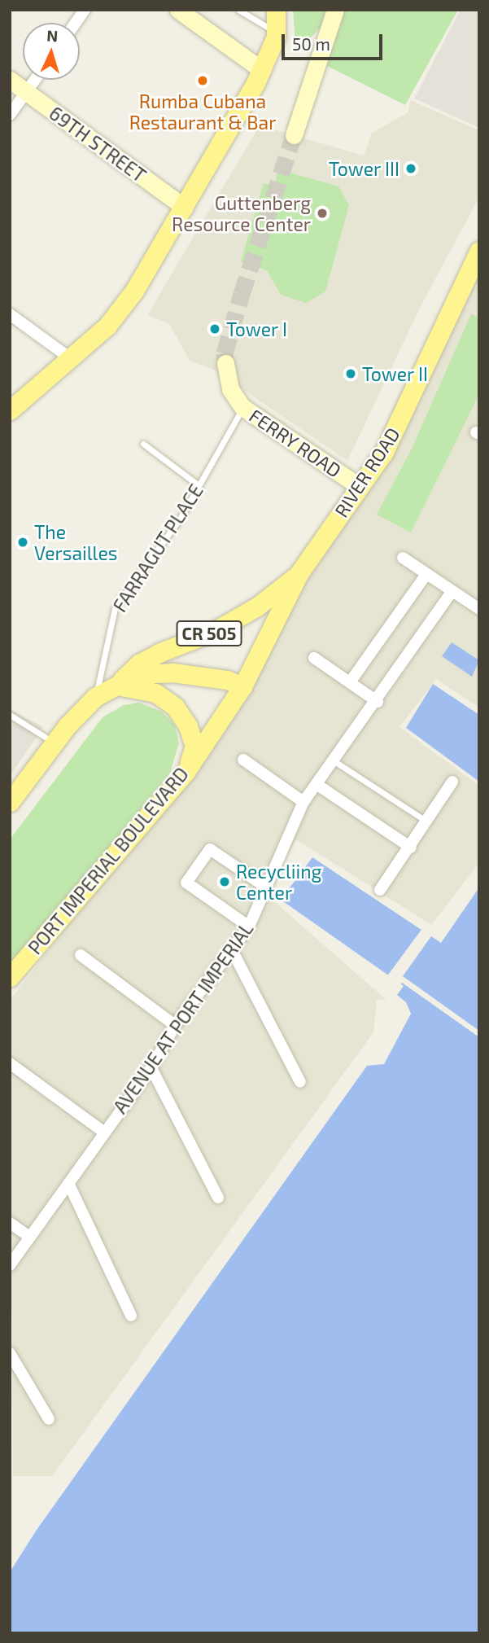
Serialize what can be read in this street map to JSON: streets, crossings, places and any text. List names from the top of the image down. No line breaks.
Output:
{"streets":{"main road":["RIVER ROAD","CR 505","PORT IMPERIAL BOULEVARD"],"street":["69TH STREET","FERRY ROAD","AVENUE AT PORT IMPERIAL"],"lane":["FARRAGUT PLACE"]},"crossings":[["FERRY ROAD","RIVER ROAD"],["FERRY ROAD","FARRAGUT PLACE"],["RIVER ROAD","CR 505"],["RIVER ROAD","PORT IMPERIAL BOULEVARD"],["FARRAGUT PLACE","CR 505"],["CR 505","PORT IMPERIAL BOULEVARD"]],"places":["Rumba Cubana Restaurant & Bar","Tower III","Guttenberg Resource Center","Tower I","Tower II","The Versailles","Recycliing Center"],"scale_bar":"50 m","north":"top"}
